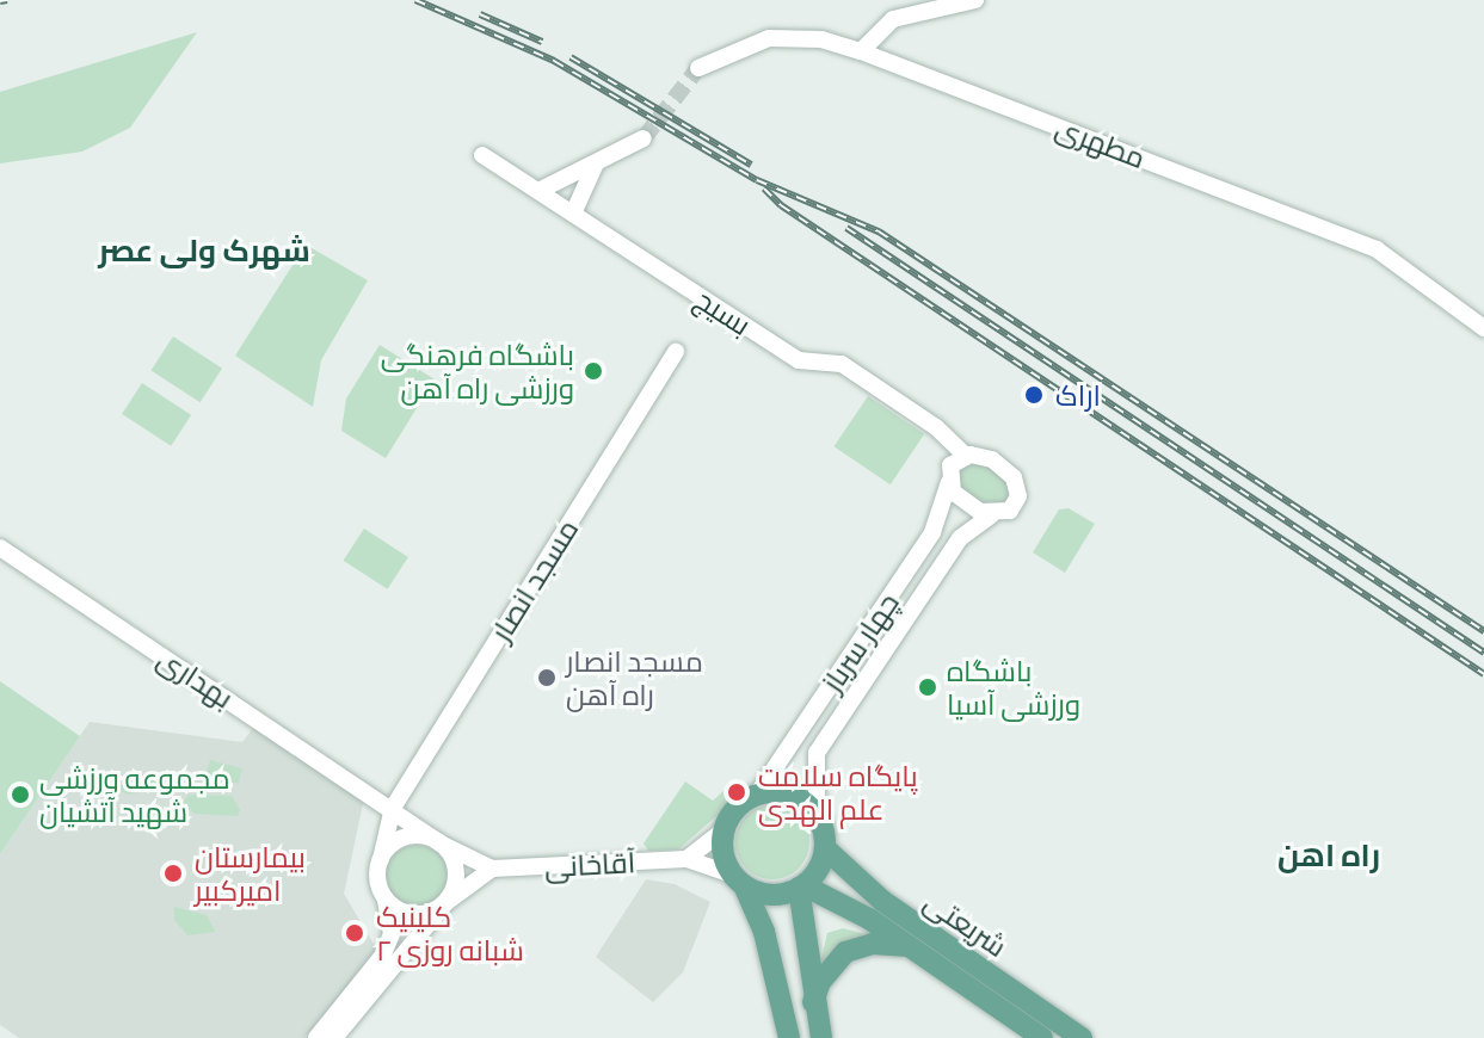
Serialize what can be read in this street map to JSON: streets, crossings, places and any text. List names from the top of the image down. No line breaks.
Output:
{"streets":{"main road":["شریعتی"],"street":["مطهری","بسیج","مسجد انصار","چهار سرباز","بهداری","آقاخانی"]},"crossings":[["بسیج","چهار سرباز"],["مسجد انصار","بهداری"],["چهار سرباز","شریعتی"],["بهداری","آقاخانی"]],"districts":["شهرک ولی عصر","راه اهن"],"places":["باشگاه فرهنگی ورزشی راه آهن","اراک","مسجد انصار راه آهن","باشگاه ورزشی آسیا","پایگاه سلامت علم الهدی","مجموعه ورزشی شهید آتشیان","بیمارستان امیرکبیر","کلینیک شبانه روزی ۲"]}
